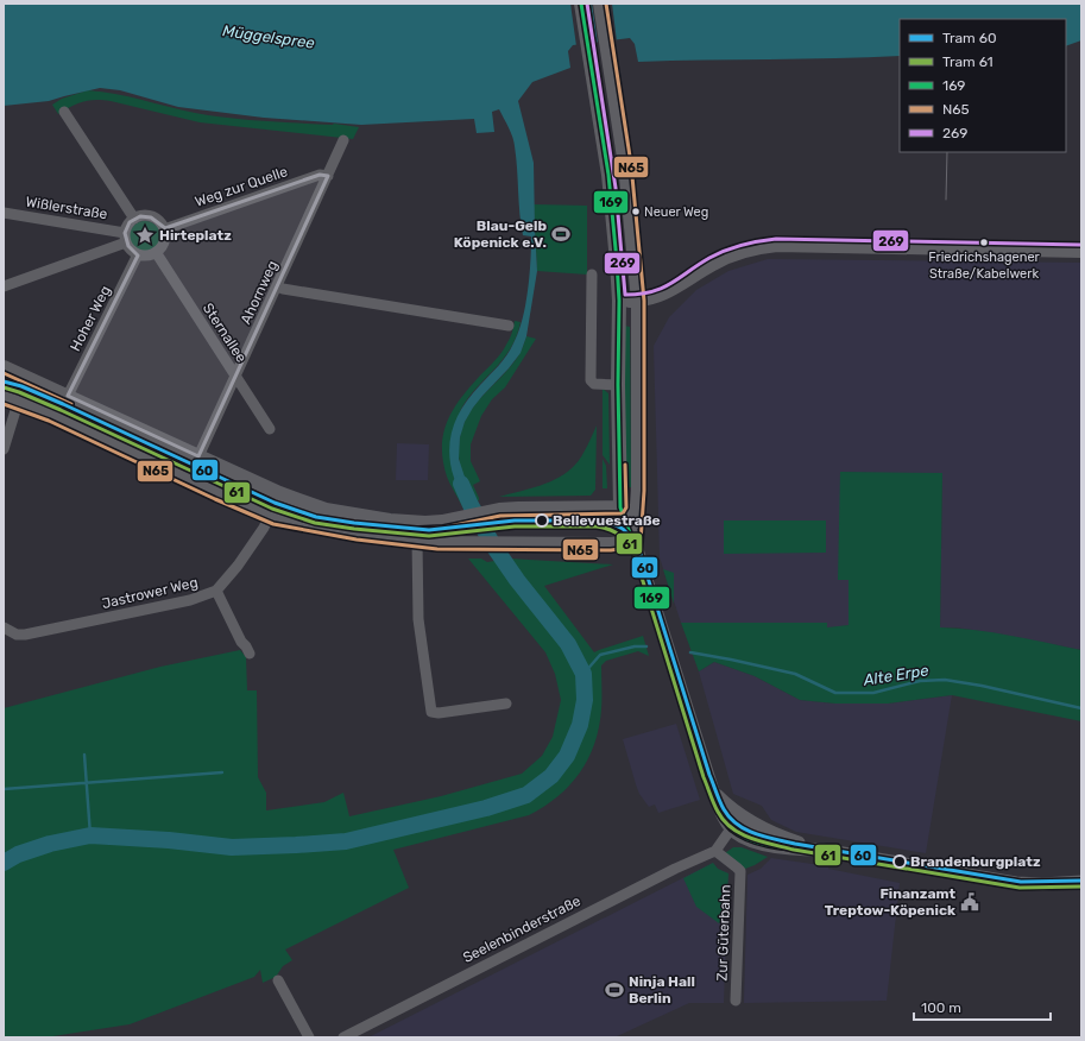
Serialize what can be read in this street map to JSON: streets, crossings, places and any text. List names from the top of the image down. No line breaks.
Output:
{"streets":{"street":["Weg zur Quelle","Wißlerstraße","Ahornweg","Hoher Weg","Sternallee","Jastrower Weg","Seelenbinderstraße","Zur Güterbahn"]},"crossings":[["Weg zur Quelle","Wißlerstraße"],["Weg zur Quelle","Ahornweg"],["Weg zur Quelle","Hoher Weg"],["Weg zur Quelle","Sternallee"],["Wißlerstraße","Hoher Weg"],["Wißlerstraße","Sternallee"],["Ahornweg","Sternallee"],["Hoher Weg","Sternallee"],["Seelenbinderstraße","Zur Güterbahn"]],"water":["Müggelspree","Alte Erpe"],"places":{"other":["Neuer Weg","Friedrichshagener Straße/Kabelwerk","Bellevuestraße","Brandenburgplatz"],"sports":["Blau-Gelb Köpenick e.V.","Ninja Hall Berlin"],"place":["Hirteplatz"],"public building":["Finanzamt Treptow-Köpenick"]},"lines":["transit line 169","transit line N65","transit line 269","tram line 60","tram line 61"],"legend":["Tram 60","Tram 61","169","N65","269"],"scale_bar":"100 m"}
